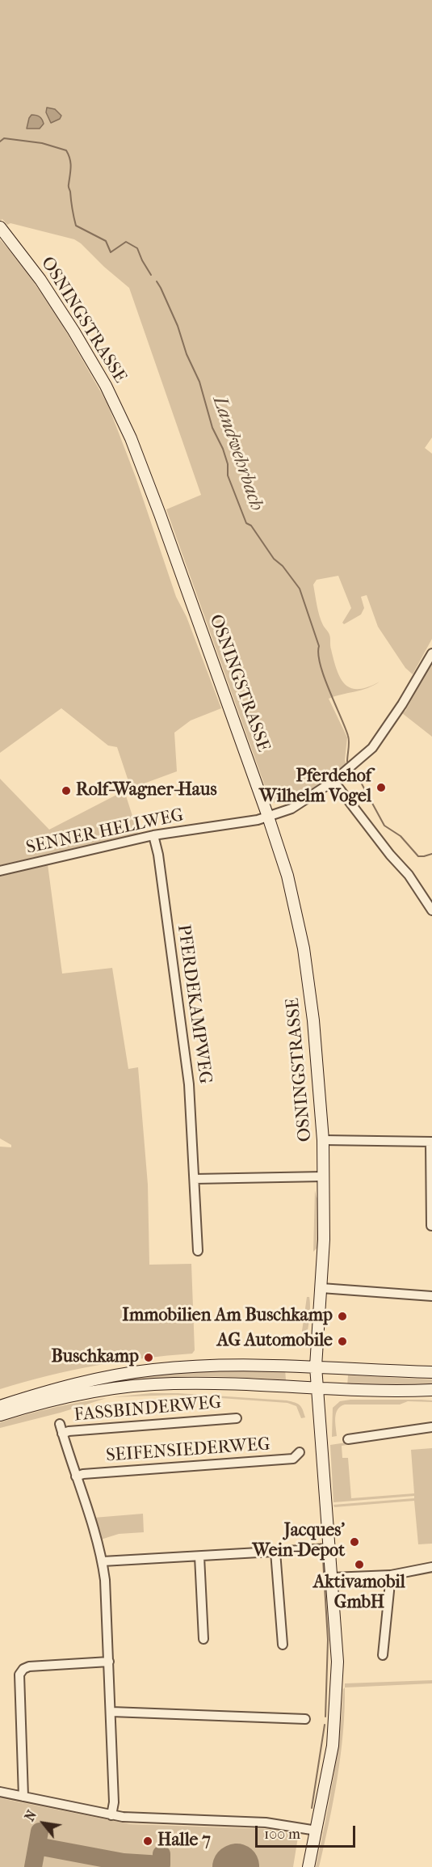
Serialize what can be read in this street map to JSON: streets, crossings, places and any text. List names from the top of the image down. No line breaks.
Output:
{"streets":{"main road":["OSNINGSTRASSE"],"street":["SENNER HELLWEG","PFERDEKAMPWEG","FASSBINDERWEG","SEIFENSIEDERWEG"]},"crossings":[["OSNINGSTRASSE","SENNER HELLWEG"],["SENNER HELLWEG","PFERDEKAMPWEG"],["FASSBINDERWEG","SEIFENSIEDERWEG"]],"water":["Landwehrbach"],"places":["Pferdehof Wilhelm Vogel","Rolf-Wagner-Haus","Immobilien Am Buschkamp","AG Automobile","Buschkamp","Jacques' Wein-Depot","Aktivamobil GmbH","Halle 7"],"scale_bar":"100 m","north":"top left"}
